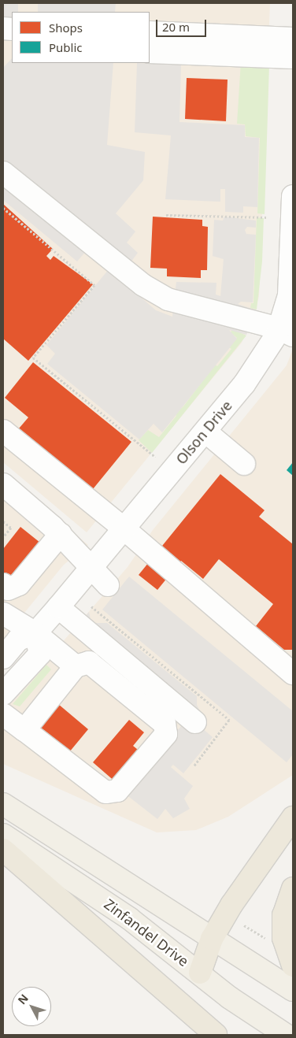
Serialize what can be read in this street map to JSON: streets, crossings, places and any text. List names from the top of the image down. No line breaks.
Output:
{"streets":{"main road":["Zinfandel Drive"],"street":["Olson Drive"]},"legend":["Shops","Public"],"scale_bar":"20 m","north":"top left"}
